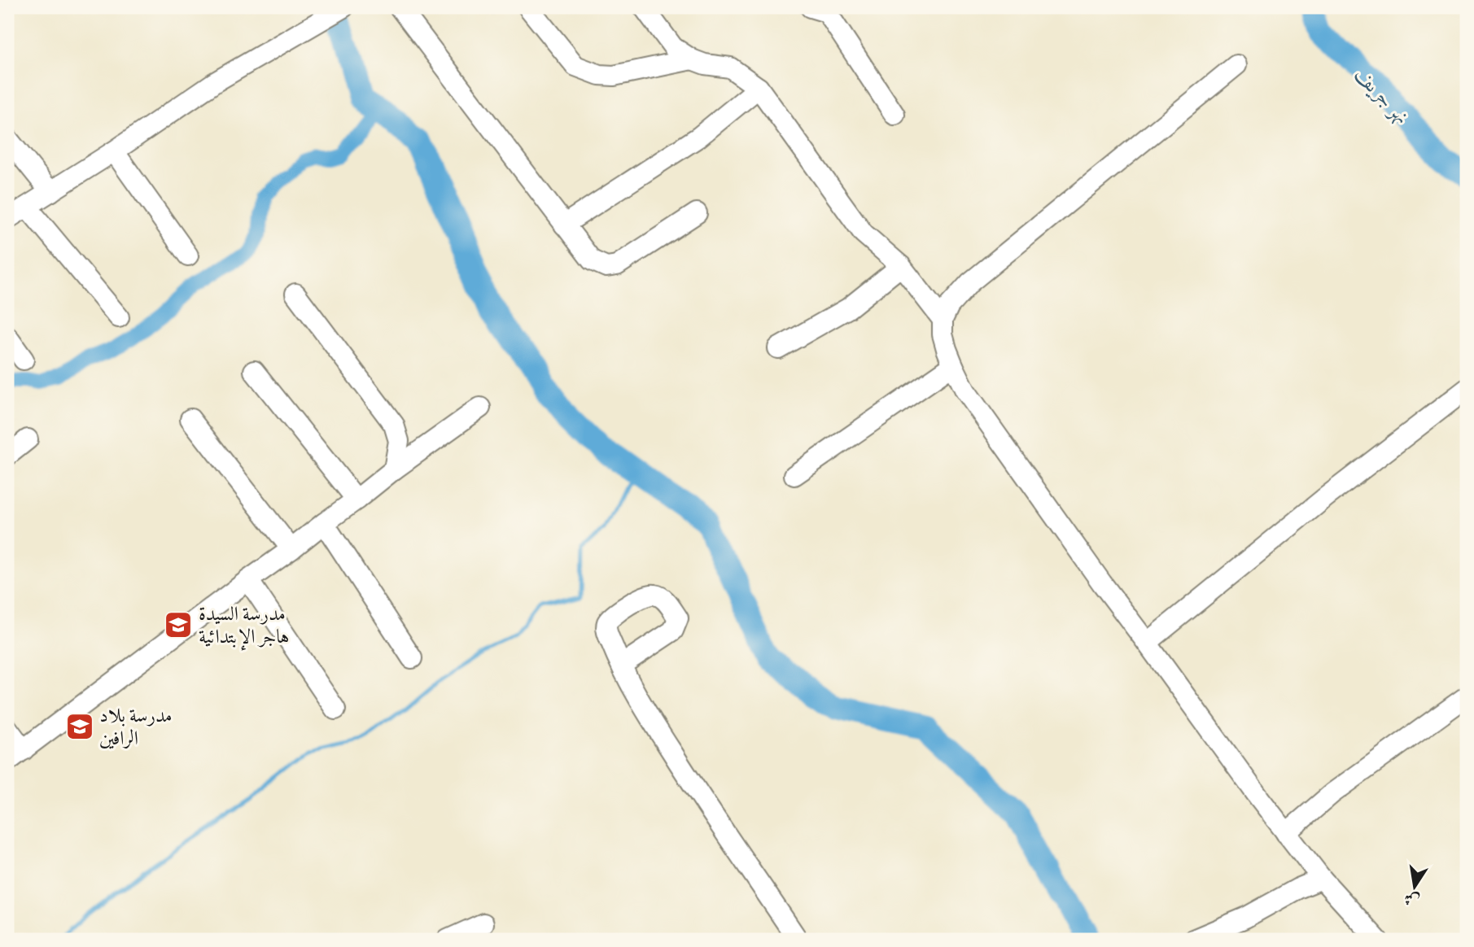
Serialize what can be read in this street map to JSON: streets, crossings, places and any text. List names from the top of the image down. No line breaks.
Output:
{"water":["نهر جريف"],"places":{"school or university":["مدرسة السيدة هاجر الإبتدائية","مدرسة بلاد الرافين"]},"north":"bottom"}
